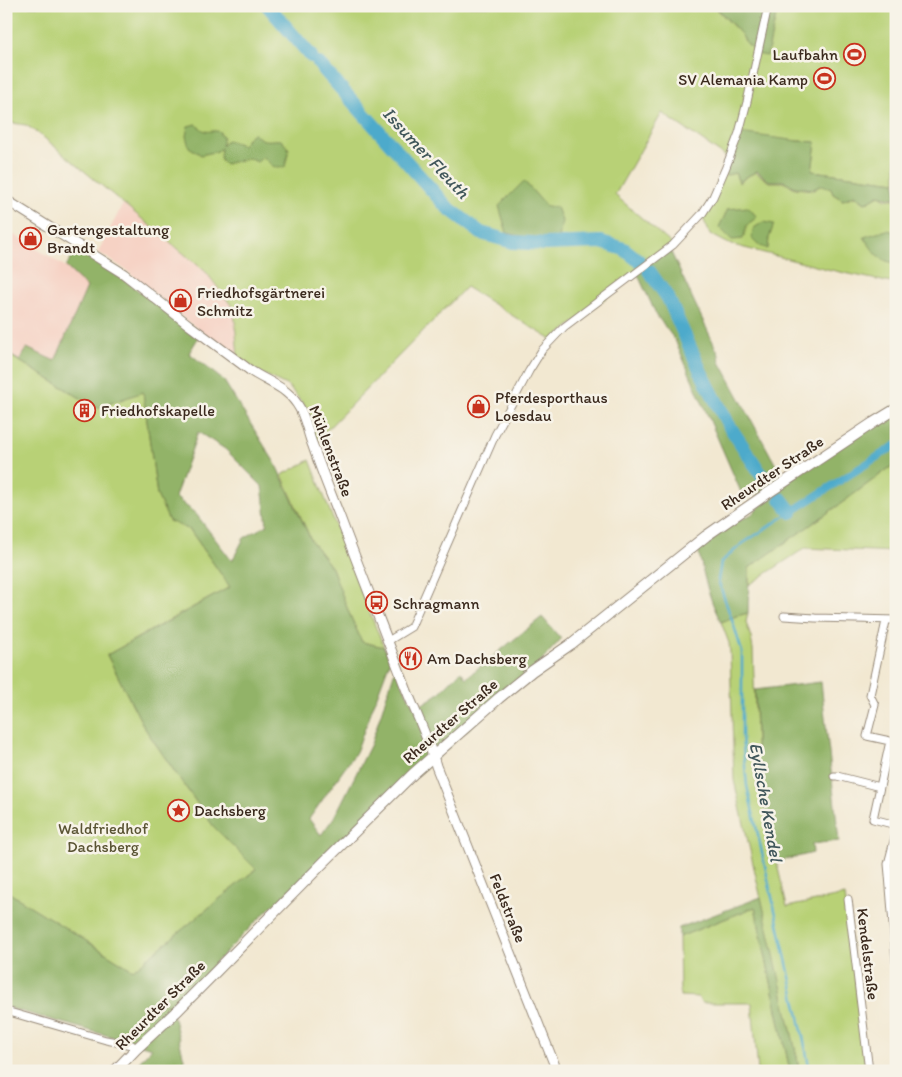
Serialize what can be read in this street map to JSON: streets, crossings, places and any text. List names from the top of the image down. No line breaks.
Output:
{"streets":{"main road":["Rheurdter Straße"],"street":["Mühlenstraße","Feldstraße","Kendelstraße"]},"crossings":[["Mühlenstraße","Rheurdter Straße"],["Mühlenstraße","Feldstraße"],["Rheurdter Straße","Feldstraße"]],"water":["Issumer Fleuth","Eyllsche Kendel"],"parks":["Waldfriedhof Dachsberg"],"places":{"sports":["Laufbahn","SV Alemania Kamp"],"shop":["Gartengestaltung Brandt","Friedhofsgärtnerei Schmitz","Pferdesporthaus Loesdau"],"building":["Friedhofskapelle"],"bus stop":["Schragmann"],"restaurant":["Am Dachsberg"],"place":["Dachsberg"]}}
